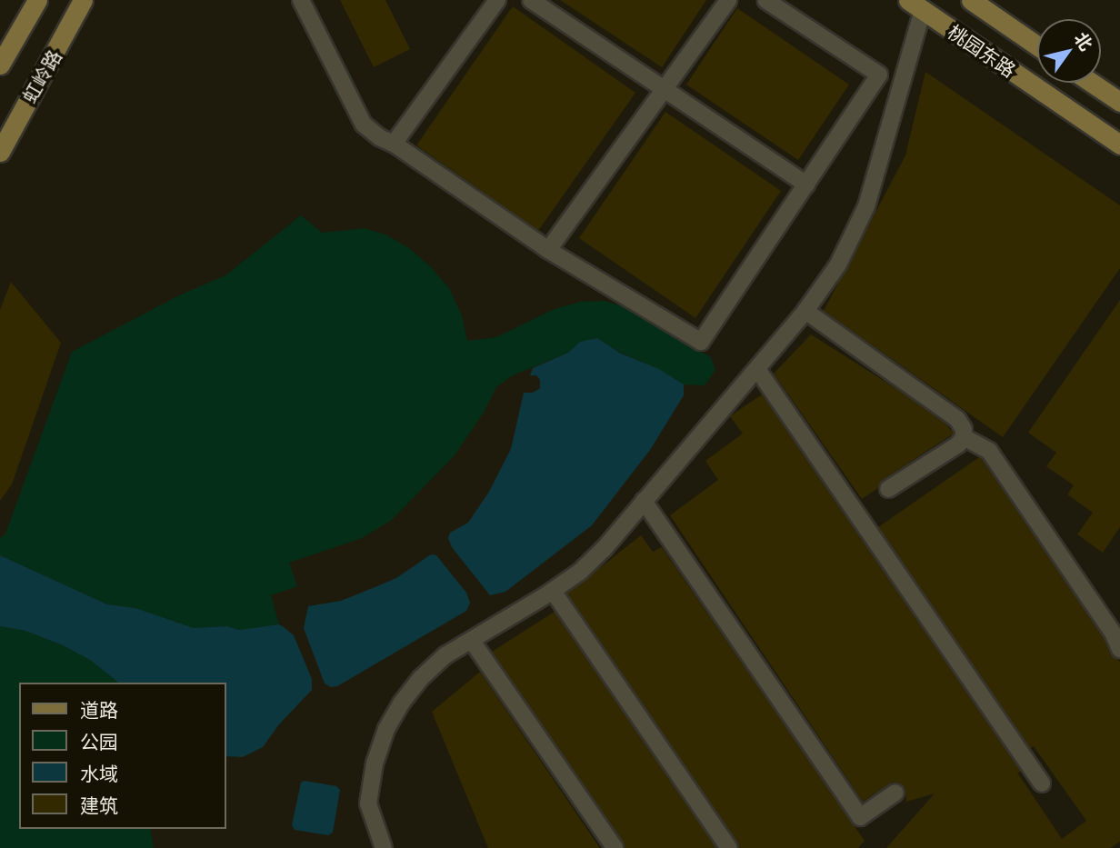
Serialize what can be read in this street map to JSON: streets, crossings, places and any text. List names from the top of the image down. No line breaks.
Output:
{"streets":{"main road":["桃园东路","虹岭路"]},"legend":["道路","公园","水域","建筑"],"north":"top right"}
